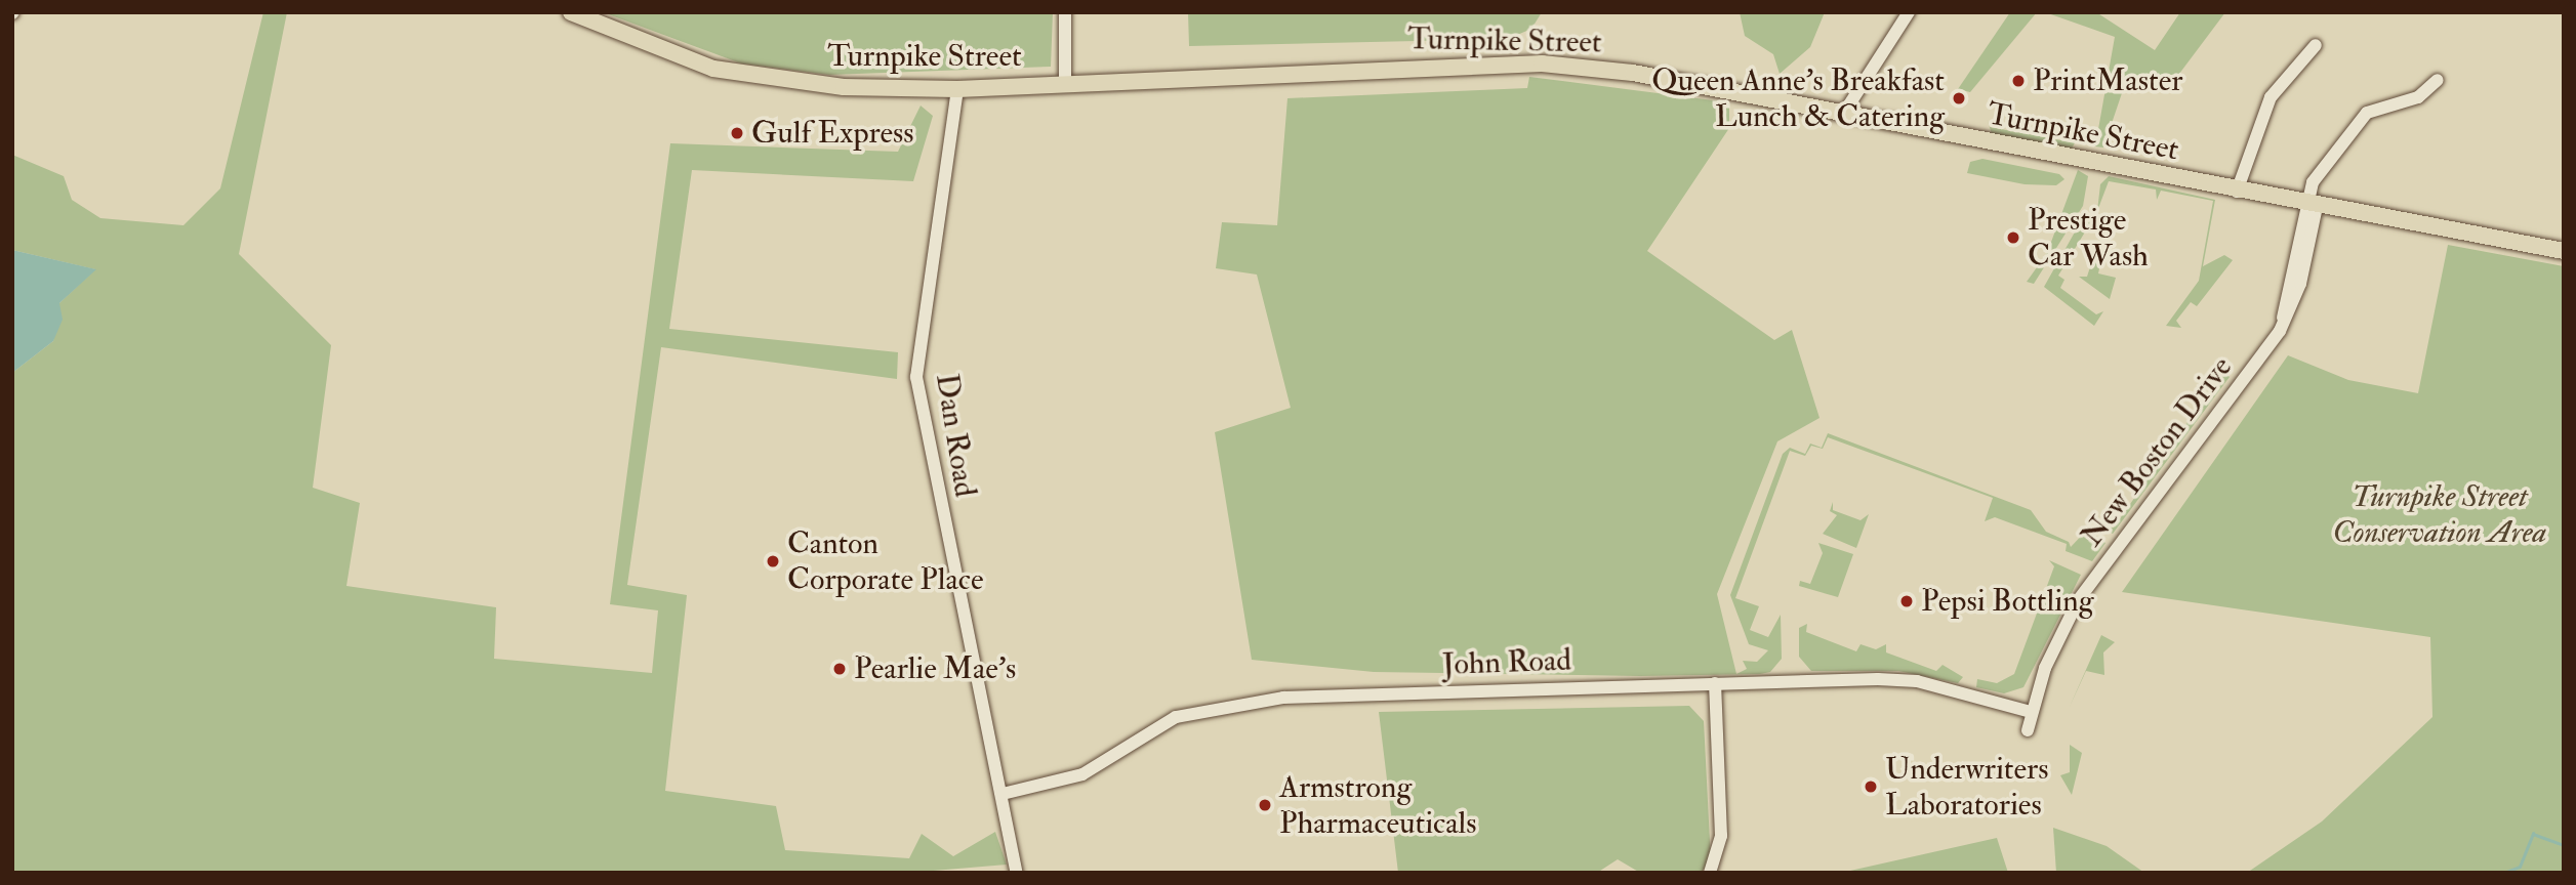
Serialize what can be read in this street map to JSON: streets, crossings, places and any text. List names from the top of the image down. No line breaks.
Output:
{"streets":{"main road":["Turnpike Street"],"street":["Dan Road","New Boston Drive","John Road"]},"crossings":[["Turnpike Street","Dan Road"],["Turnpike Street","New Boston Drive"],["Dan Road","John Road"],["New Boston Drive","John Road"]],"parks":["Turnpike Street Conservation Area"],"places":["PrintMaster","Queen Anne's Breakfast Lunch & Catering","Gulf Express","Prestige Car Wash","Canton Corporate Place","Pepsi Bottling","Pearlie Mae's","Underwriters Laboratories","Armstrong Pharmaceuticals"]}
